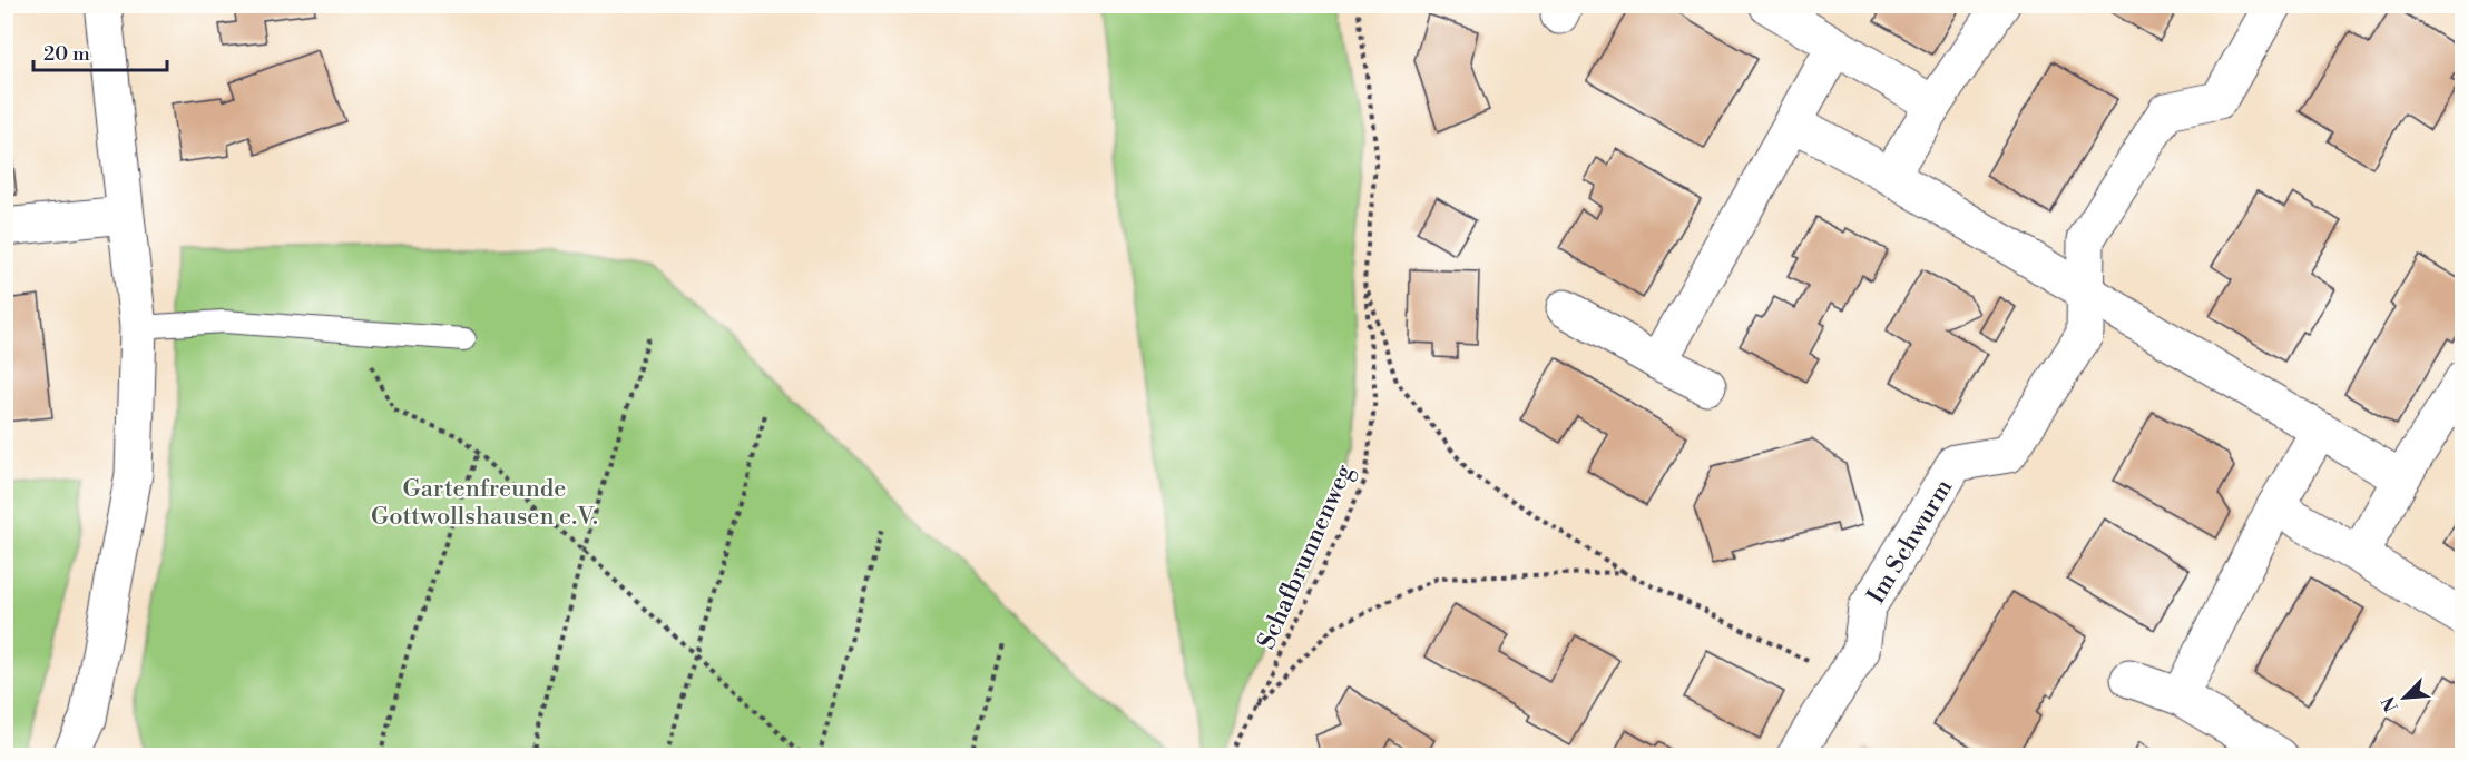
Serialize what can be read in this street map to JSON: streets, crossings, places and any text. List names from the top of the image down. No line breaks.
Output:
{"streets":{"street":["Im Schwurm"],"path":["Schafbrunnenweg"]},"parks":["Gartenfreunde Gottwollshausen e.V."],"scale_bar":"20 m","north":"bottom left"}
